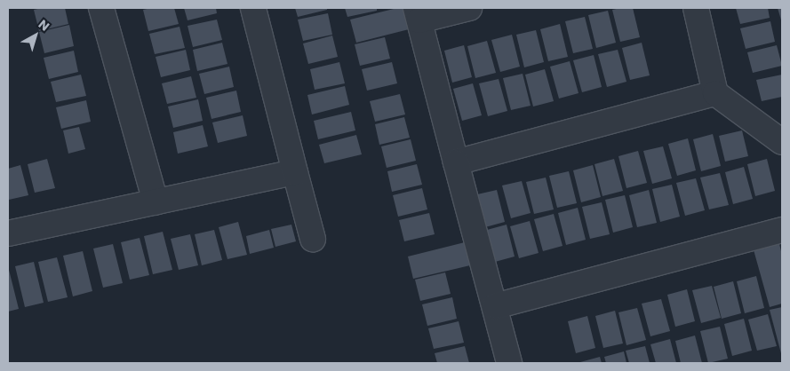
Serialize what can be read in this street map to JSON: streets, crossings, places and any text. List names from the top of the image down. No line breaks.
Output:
{"north":"top right"}
